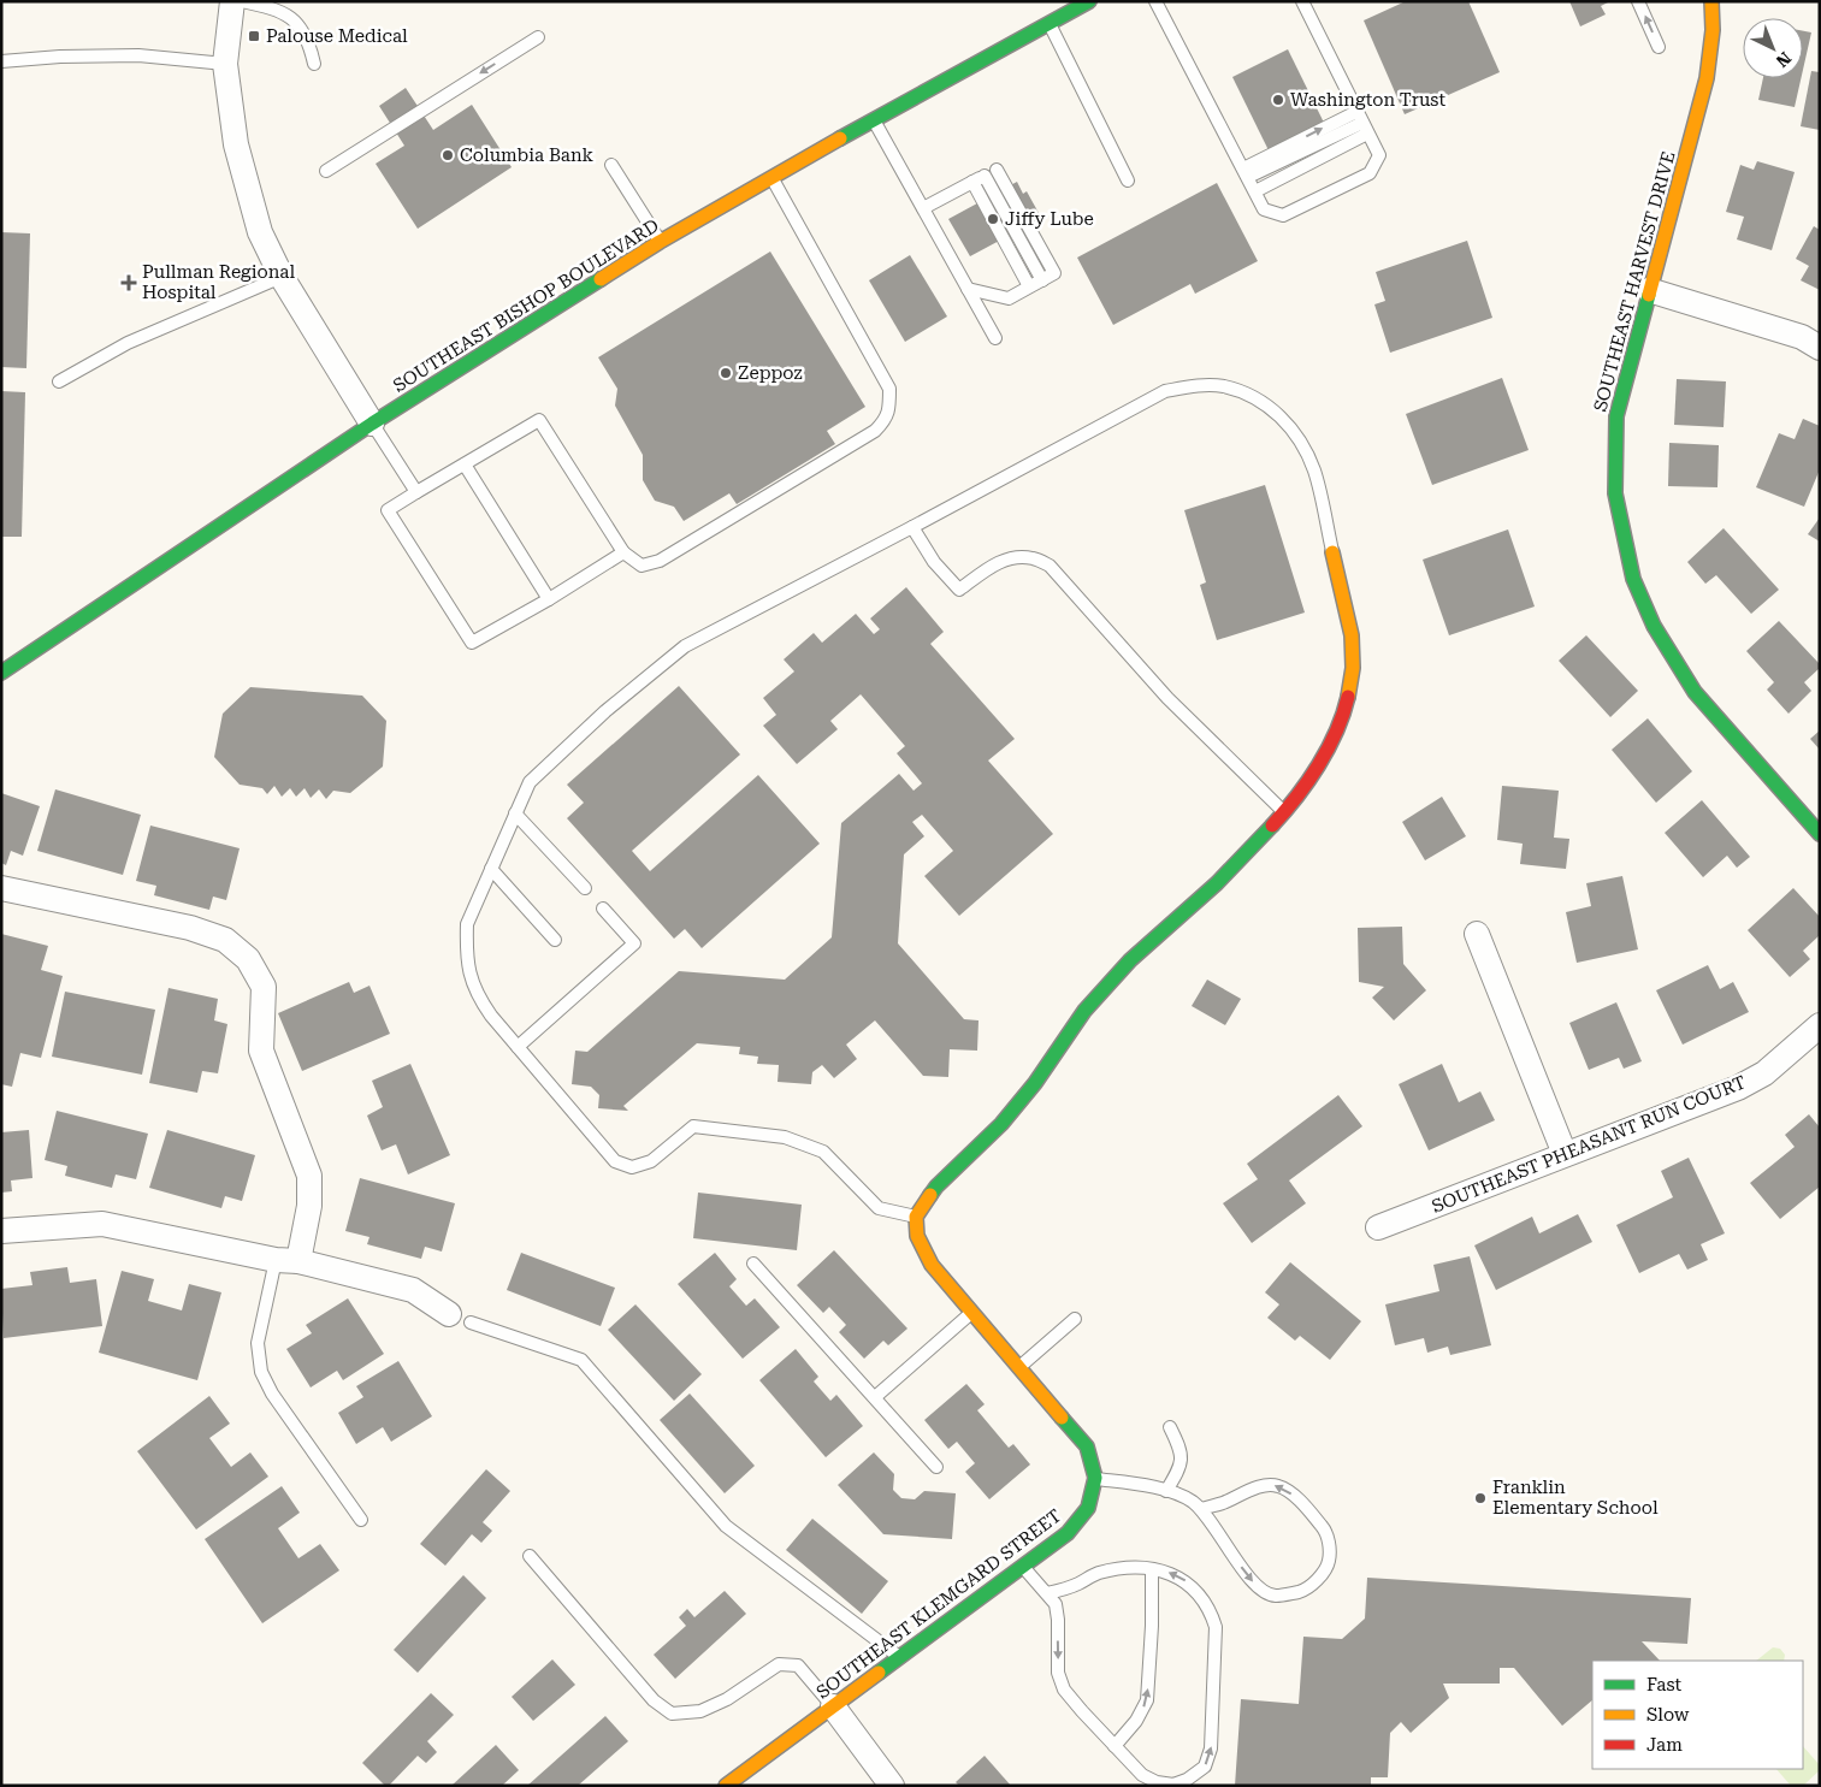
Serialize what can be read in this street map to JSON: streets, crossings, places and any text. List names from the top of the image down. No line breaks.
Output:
{"streets":{"street":["SOUTHEAST HARVEST DRIVE","SOUTHEAST BISHOP BOULEVARD","SOUTHEAST PHEASANT RUN COURT","SOUTHEAST KLEMGARD STREET"]},"places":{"transit":["Palouse Medical"],"other":["Washington Trust","Columbia Bank","Jiffy Lube","Zeppoz","Franklin Elementary School"],"health":["Pullman Regional Hospital"]},"legend":["Fast","Slow","Jam"],"north":"bottom right"}
